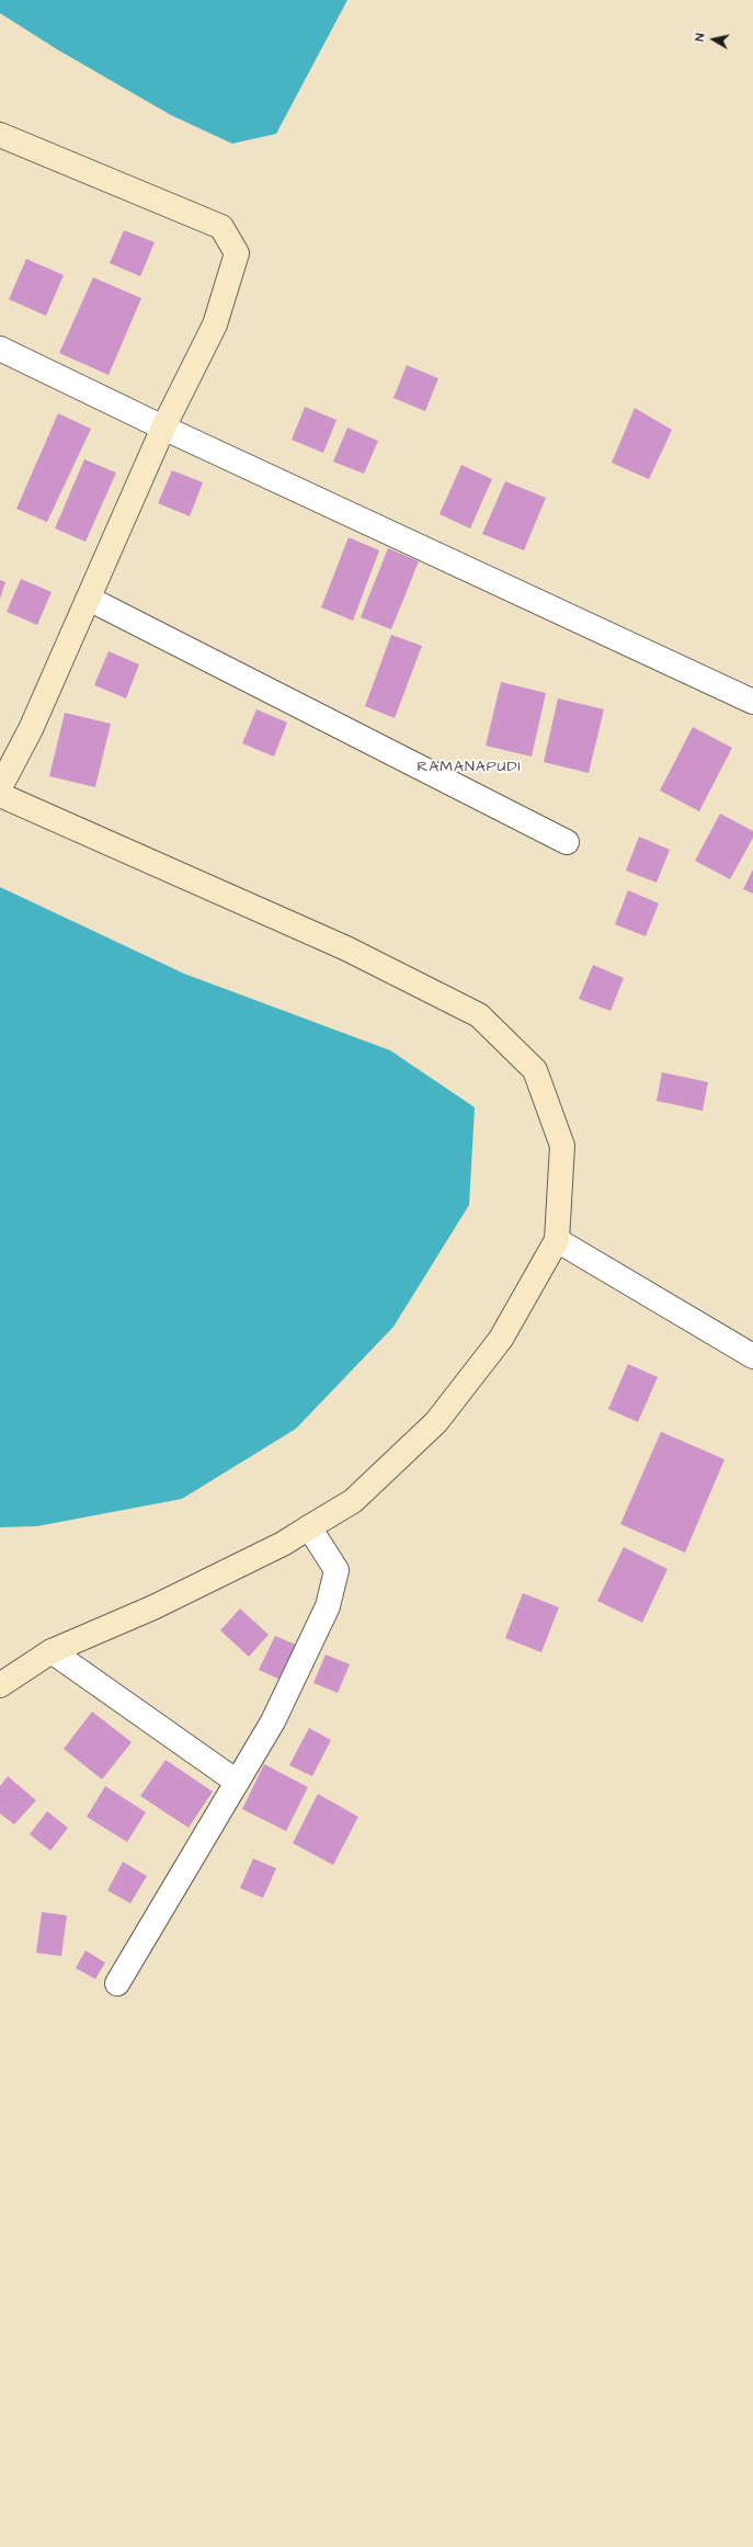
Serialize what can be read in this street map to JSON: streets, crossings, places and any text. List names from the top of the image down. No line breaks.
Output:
{"districts":["RAMANAPUDI"],"north":"left"}
